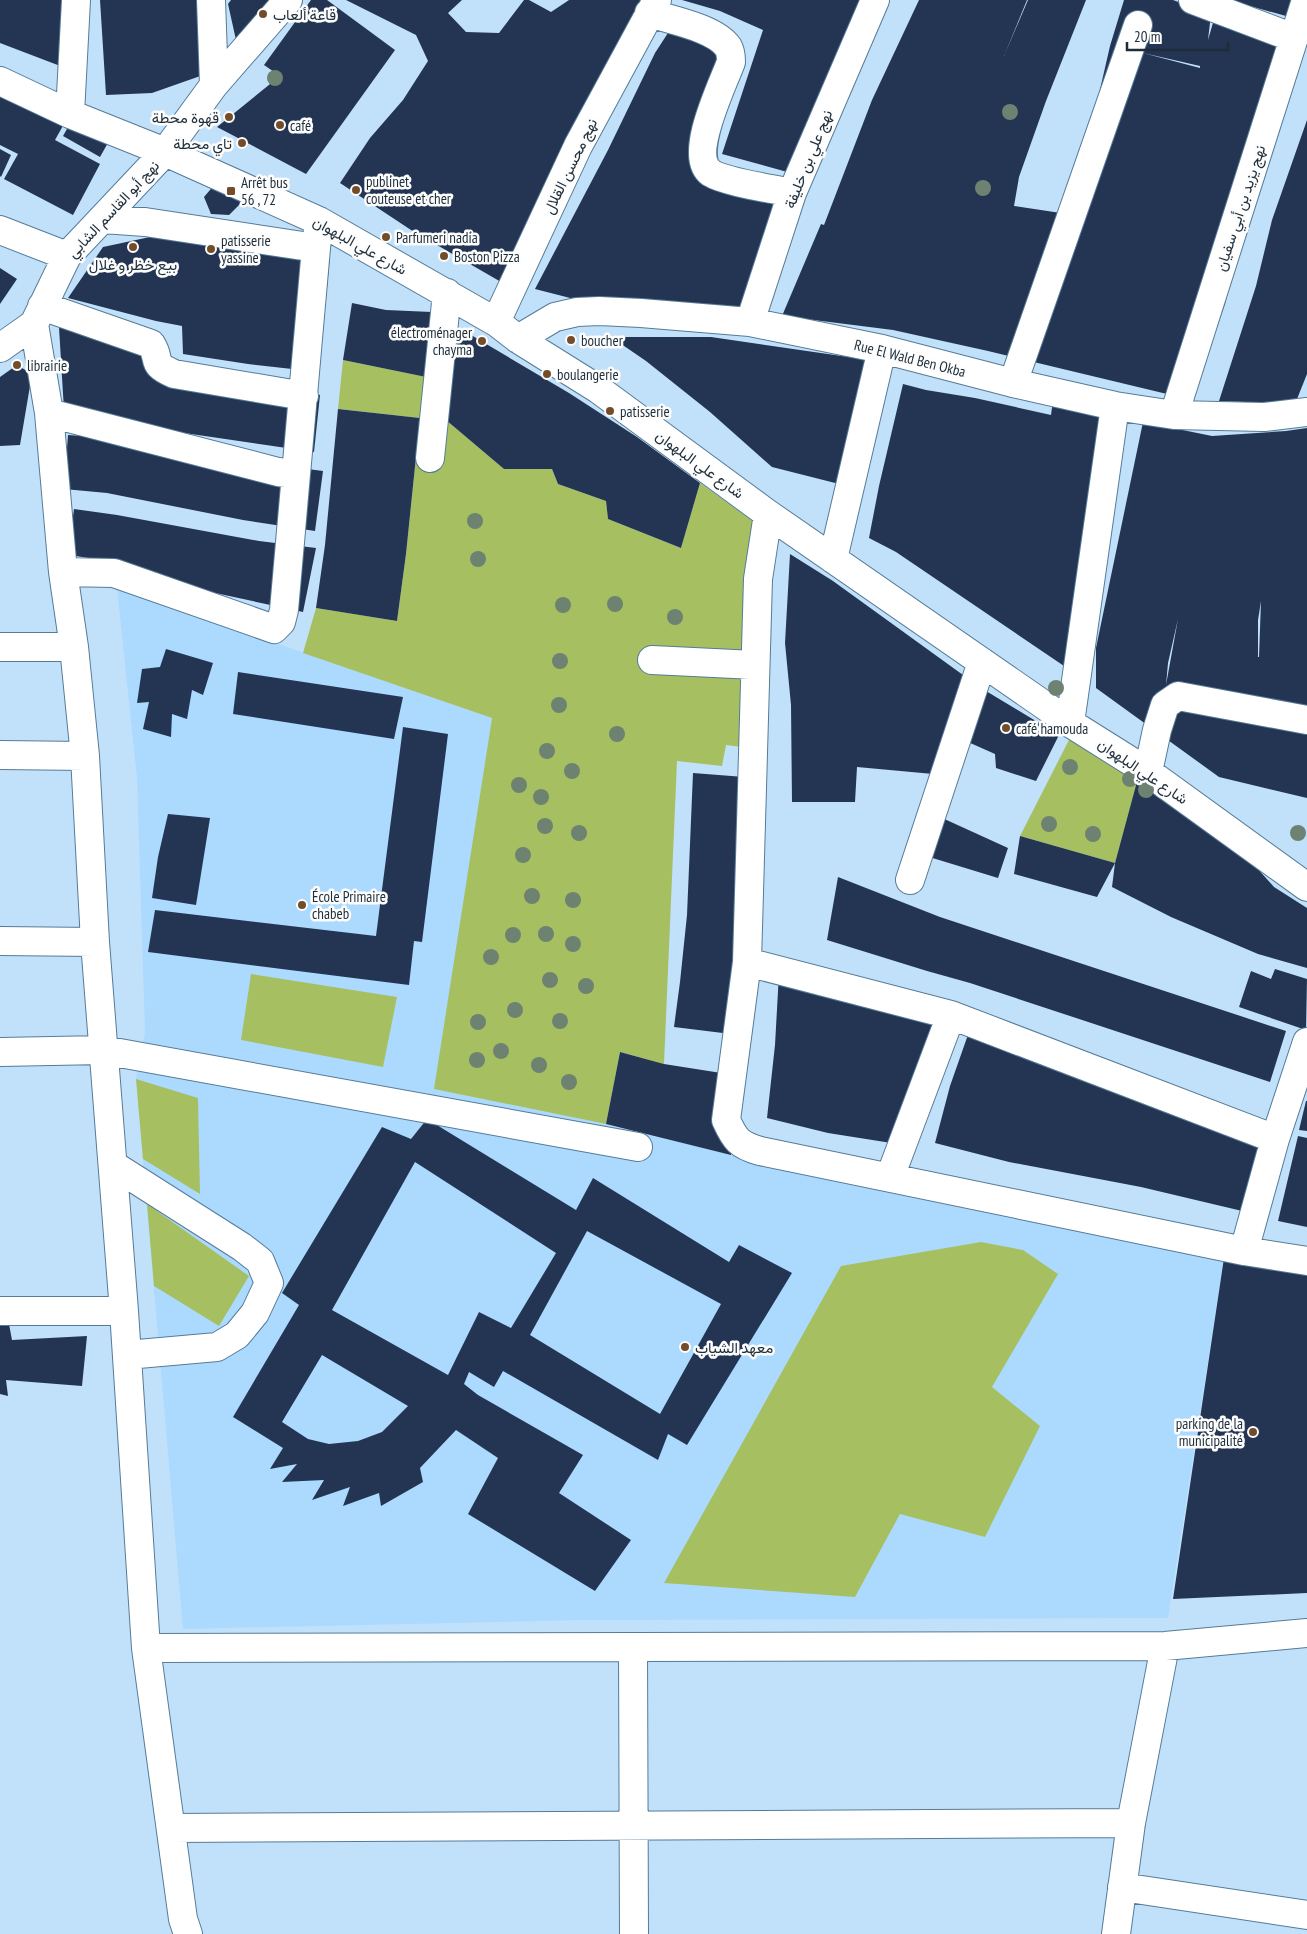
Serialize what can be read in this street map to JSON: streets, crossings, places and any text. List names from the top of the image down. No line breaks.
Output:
{"streets":{"street":["نهج علي بن خليفة","نهج محسن القلال","نهج يزيد بن أبي سفيان","نهج أبو القاسم الشابي","شارع علي البلهوان","Rue El Wald Ben Okba"]},"crossings":[["نهج علي بن خليفة","نهج محسن القلال"],["نهج علي بن خليفة","Rue El Wald Ben Okba"],["نهج محسن القلال","شارع علي البلهوان"],["نهج يزيد بن أبي سفيان","Rue El Wald Ben Okba"],["نهج أبو القاسم الشابي","شارع علي البلهوان"],["شارع علي البلهوان","Rue El Wald Ben Okba"]],"places":{"other":["قاعة ألعاب","قهوة محطة","café","تاي محطة","publinet couteuse et cher","Parfumeri nadia","بيع خظر و غلال","patisserie yassine","Boston Pizza","boucher","électroménager chayma","librairie","boulangerie","patisserie","café hamouda","École Primaire chabeb","معهد الشياب","parking de la municipalité"],"transit":["Arrêt bus 56 , 72"]},"scale_bar":"20 m"}
